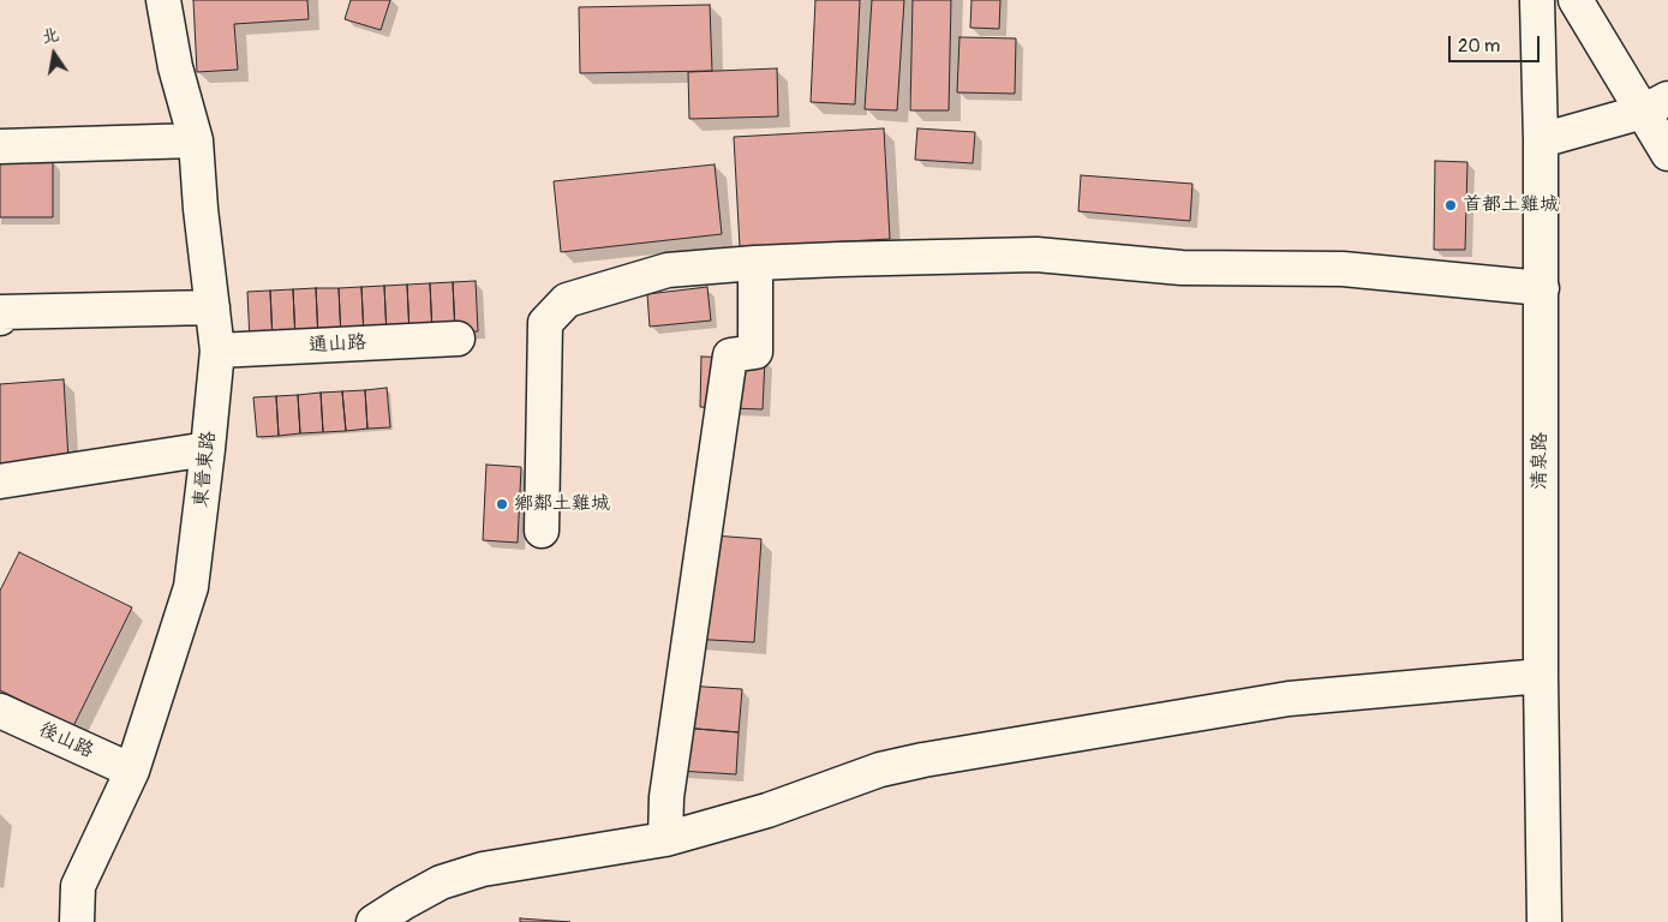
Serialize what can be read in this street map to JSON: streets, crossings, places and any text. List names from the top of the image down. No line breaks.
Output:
{"streets":{"street":["通山路","清泉路","東晉東路","後山路"]},"crossings":[["通山路","東晉東路"],["東晉東路","後山路"]],"places":["首都土雞城","鄉鄰土雞城"],"scale_bar":"20 m","north":"top"}
